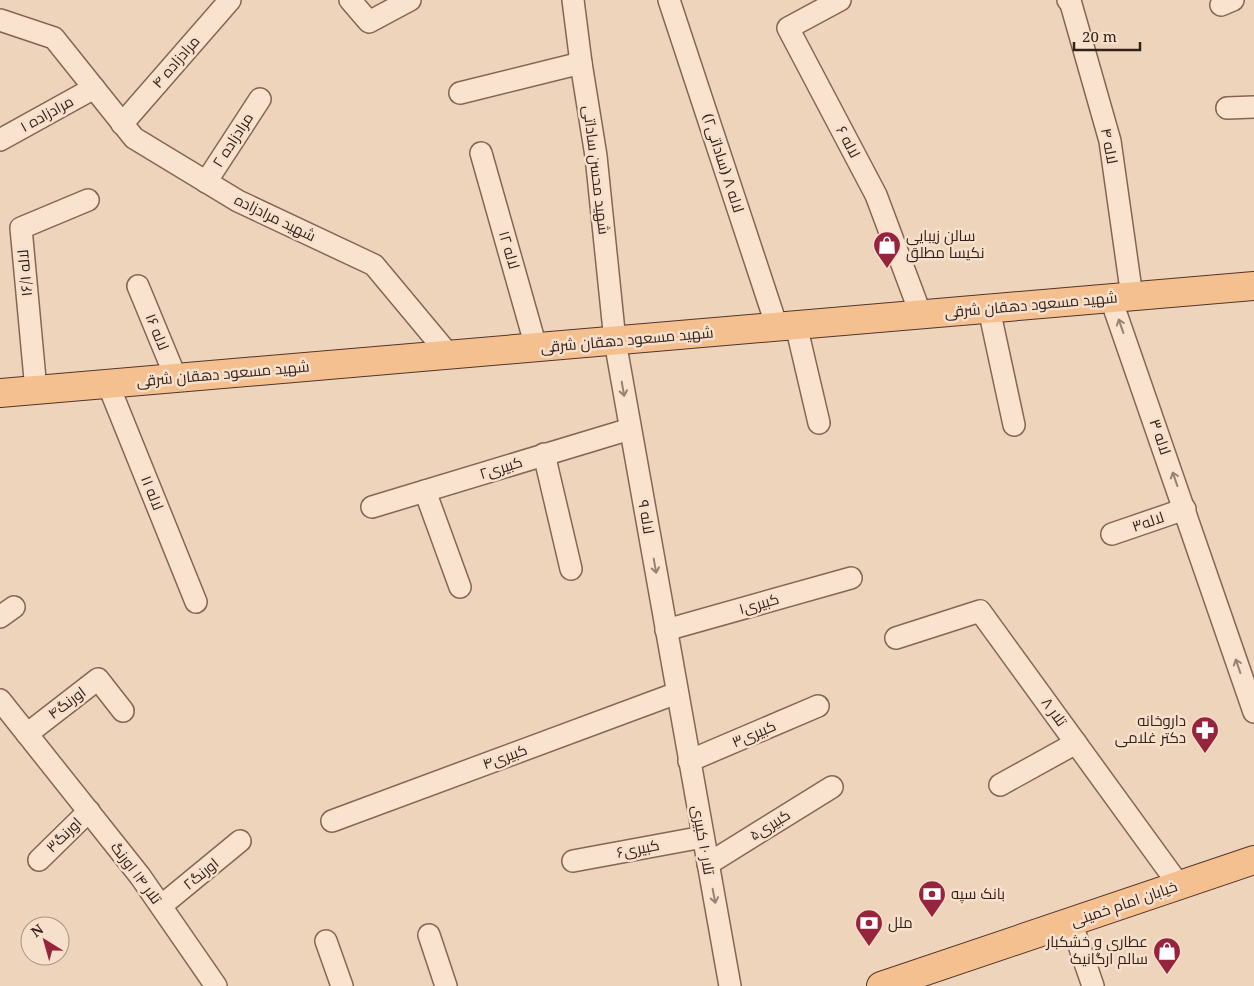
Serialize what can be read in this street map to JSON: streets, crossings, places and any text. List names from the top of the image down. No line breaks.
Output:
{"streets":{"main road":["شهید مسعود دهقان شرقی","خیابان امام خمینی"],"street":["مرادزاده ۴","مرادزاده ۱","مرادزاده ۲","لاله ۶","لاله ۴","لاله ۸ (ساداتی۲)","شهید محسن ساداتی","شهید مرادزاده","لاله ۱۲","لاله ۱۶/۱","لاله ۱۶","لاله ۳","کبیری۲","لاله ۱۱","لاله ۹","لاله۳","کبیری۱","اورنگ۴","تلار ۸","کبیری۳","کبیری۴","کبیری۵","اورنگ۳","تلار ۱۰ کبیری","کبیری۶","تلار ۱۴ اورنگ","اورنگ۲"]},"crossings":[["مرادزاده ۴","شهید مرادزاده"],["مرادزاده ۱","شهید مرادزاده"],["مرادزاده ۲","شهید مرادزاده"],["لاله ۶","شهید مسعود دهقان شرقی"],["لاله ۴","شهید مسعود دهقان شرقی"],["لاله ۴","لاله ۳"],["لاله ۸ (ساداتی۲)","شهید مسعود دهقان شرقی"],["شهید محسن ساداتی","شهید مسعود دهقان شرقی"],["شهید محسن ساداتی","لاله ۹"],["شهید مرادزاده","شهید مسعود دهقان شرقی"],["لاله ۱۲","شهید مسعود دهقان شرقی"],["لاله ۱۶/۱","شهید مسعود دهقان شرقی"],["شهید مسعود دهقان شرقی","لاله ۱۶"],["شهید مسعود دهقان شرقی","لاله ۳"],["شهید مسعود دهقان شرقی","لاله ۱۱"],["شهید مسعود دهقان شرقی","لاله ۹"],["لاله ۳","لاله۳"],["کبیری۲","لاله ۹"],["لاله ۹","کبیری۱"],["لاله ۹","کبیری۴"],["لاله ۹","تلار ۱۰ کبیری"],["اورنگ۴","تلار ۱۴ اورنگ"],["تلار ۸","خیابان امام خمینی"],["کبیری۳","تلار ۱۰ کبیری"],["کبیری۴","تلار ۱۰ کبیری"],["کبیری۵","تلار ۱۰ کبیری"],["اورنگ۳","تلار ۱۴ اورنگ"],["تلار ۱۰ کبیری","کبیری۶"],["تلار ۱۴ اورنگ","اورنگ۲"]],"one_way":["لاله ۳","تلار ۱۰ کبیری"],"places":{"shop":["سالن زیبایی نکیسا مطلق","عطاری و خشکبار سالم ارگانیک"],"pharmacy":["داروخانه دکتر غلامی"],"bank":["بانک سپه","ملل"]},"scale_bar":"20 m","north":"top left"}
